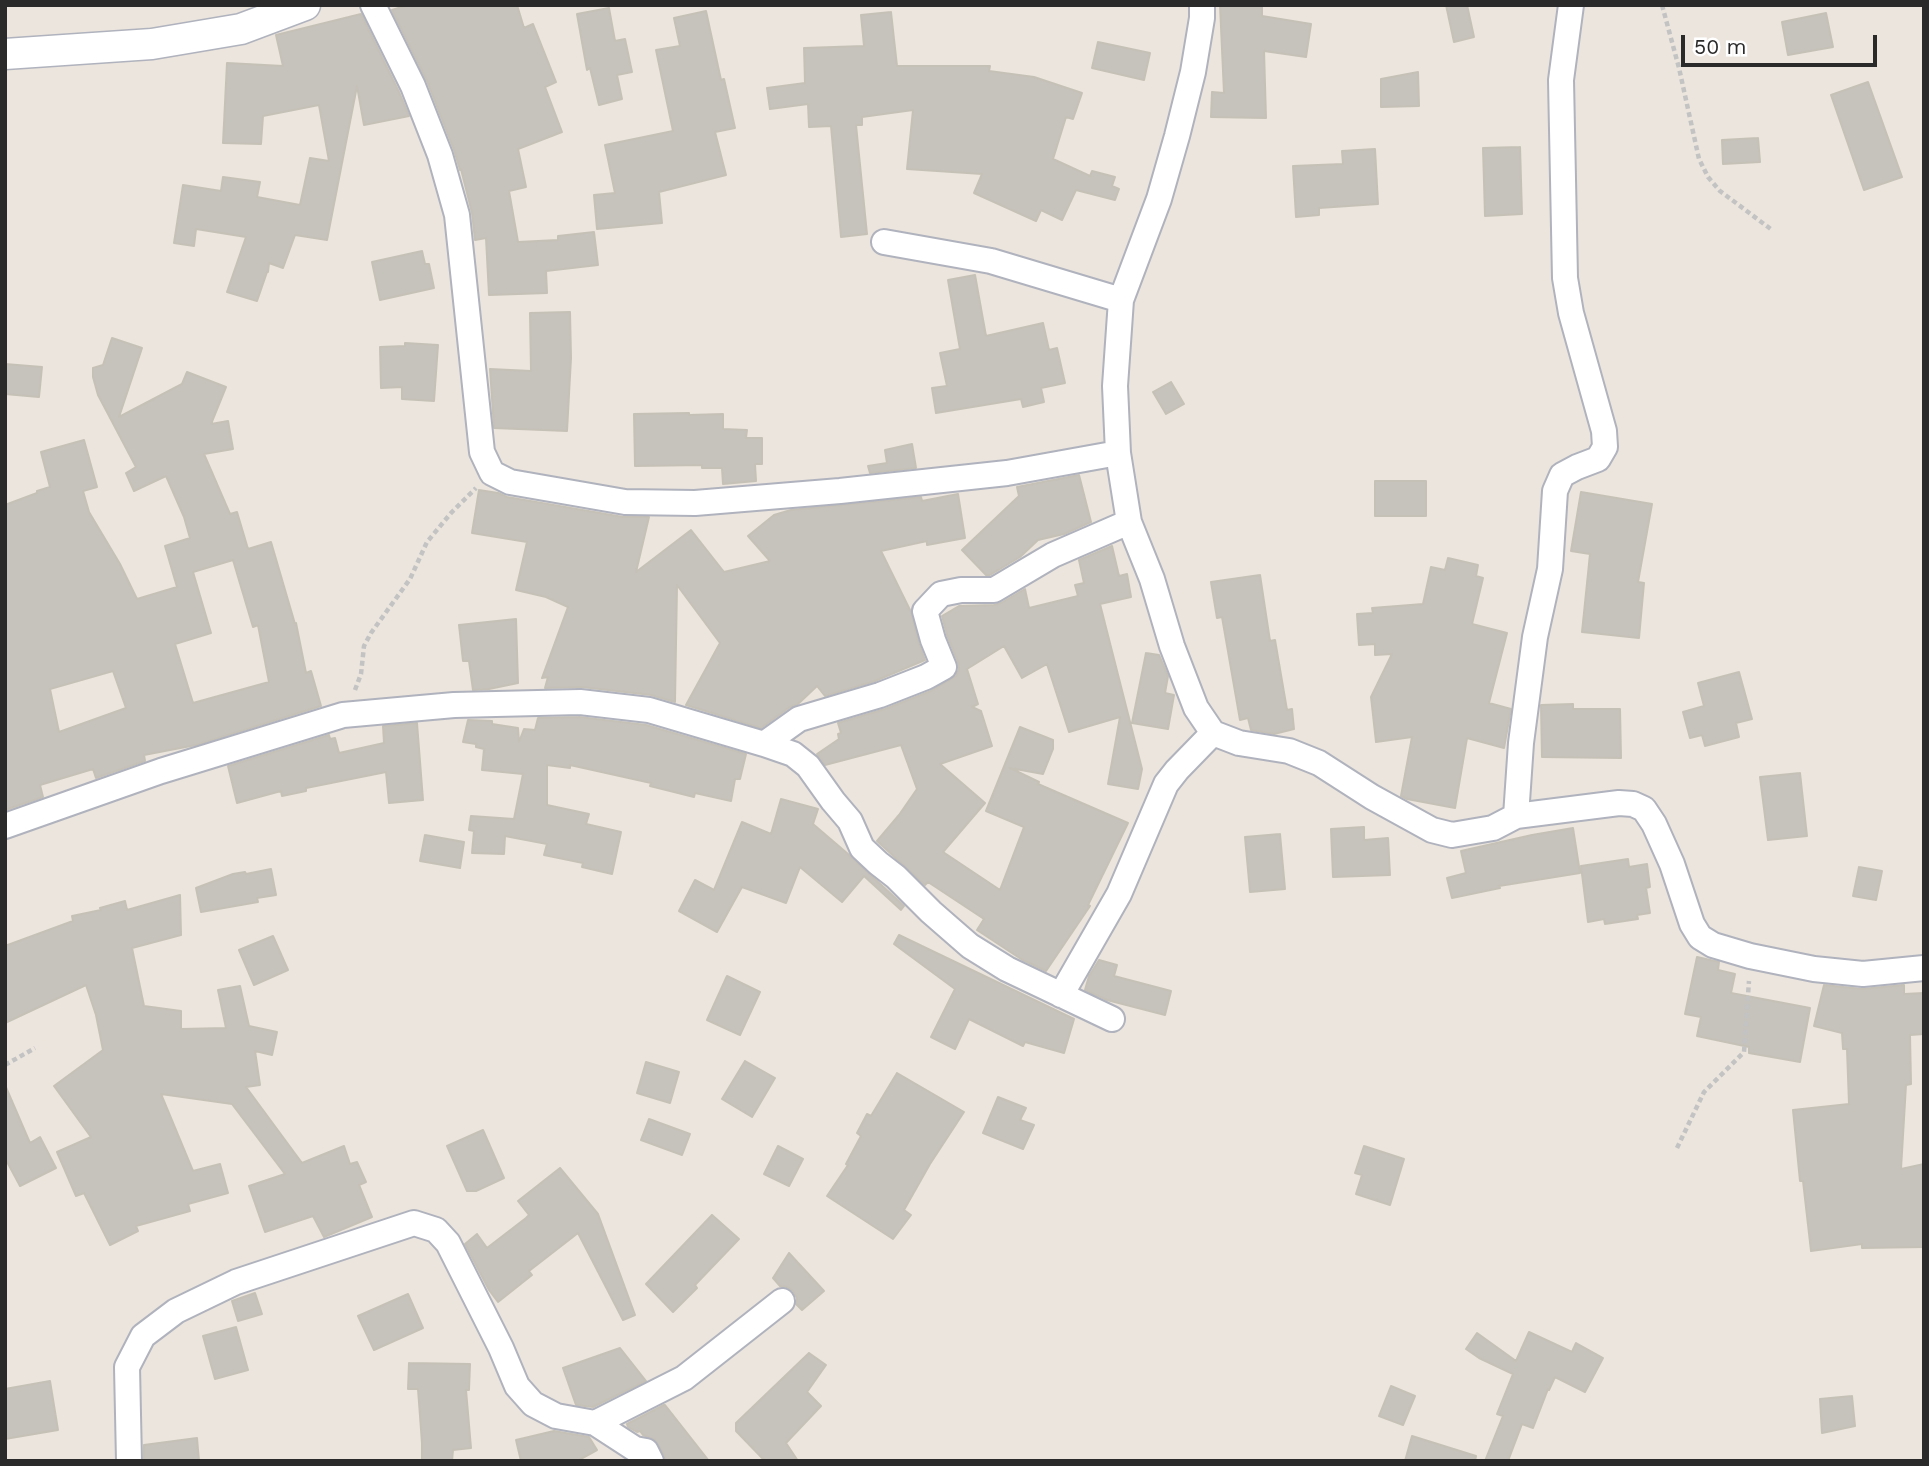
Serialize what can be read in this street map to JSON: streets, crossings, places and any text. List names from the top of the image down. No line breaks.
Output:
{"scale_bar":"50 m"}
